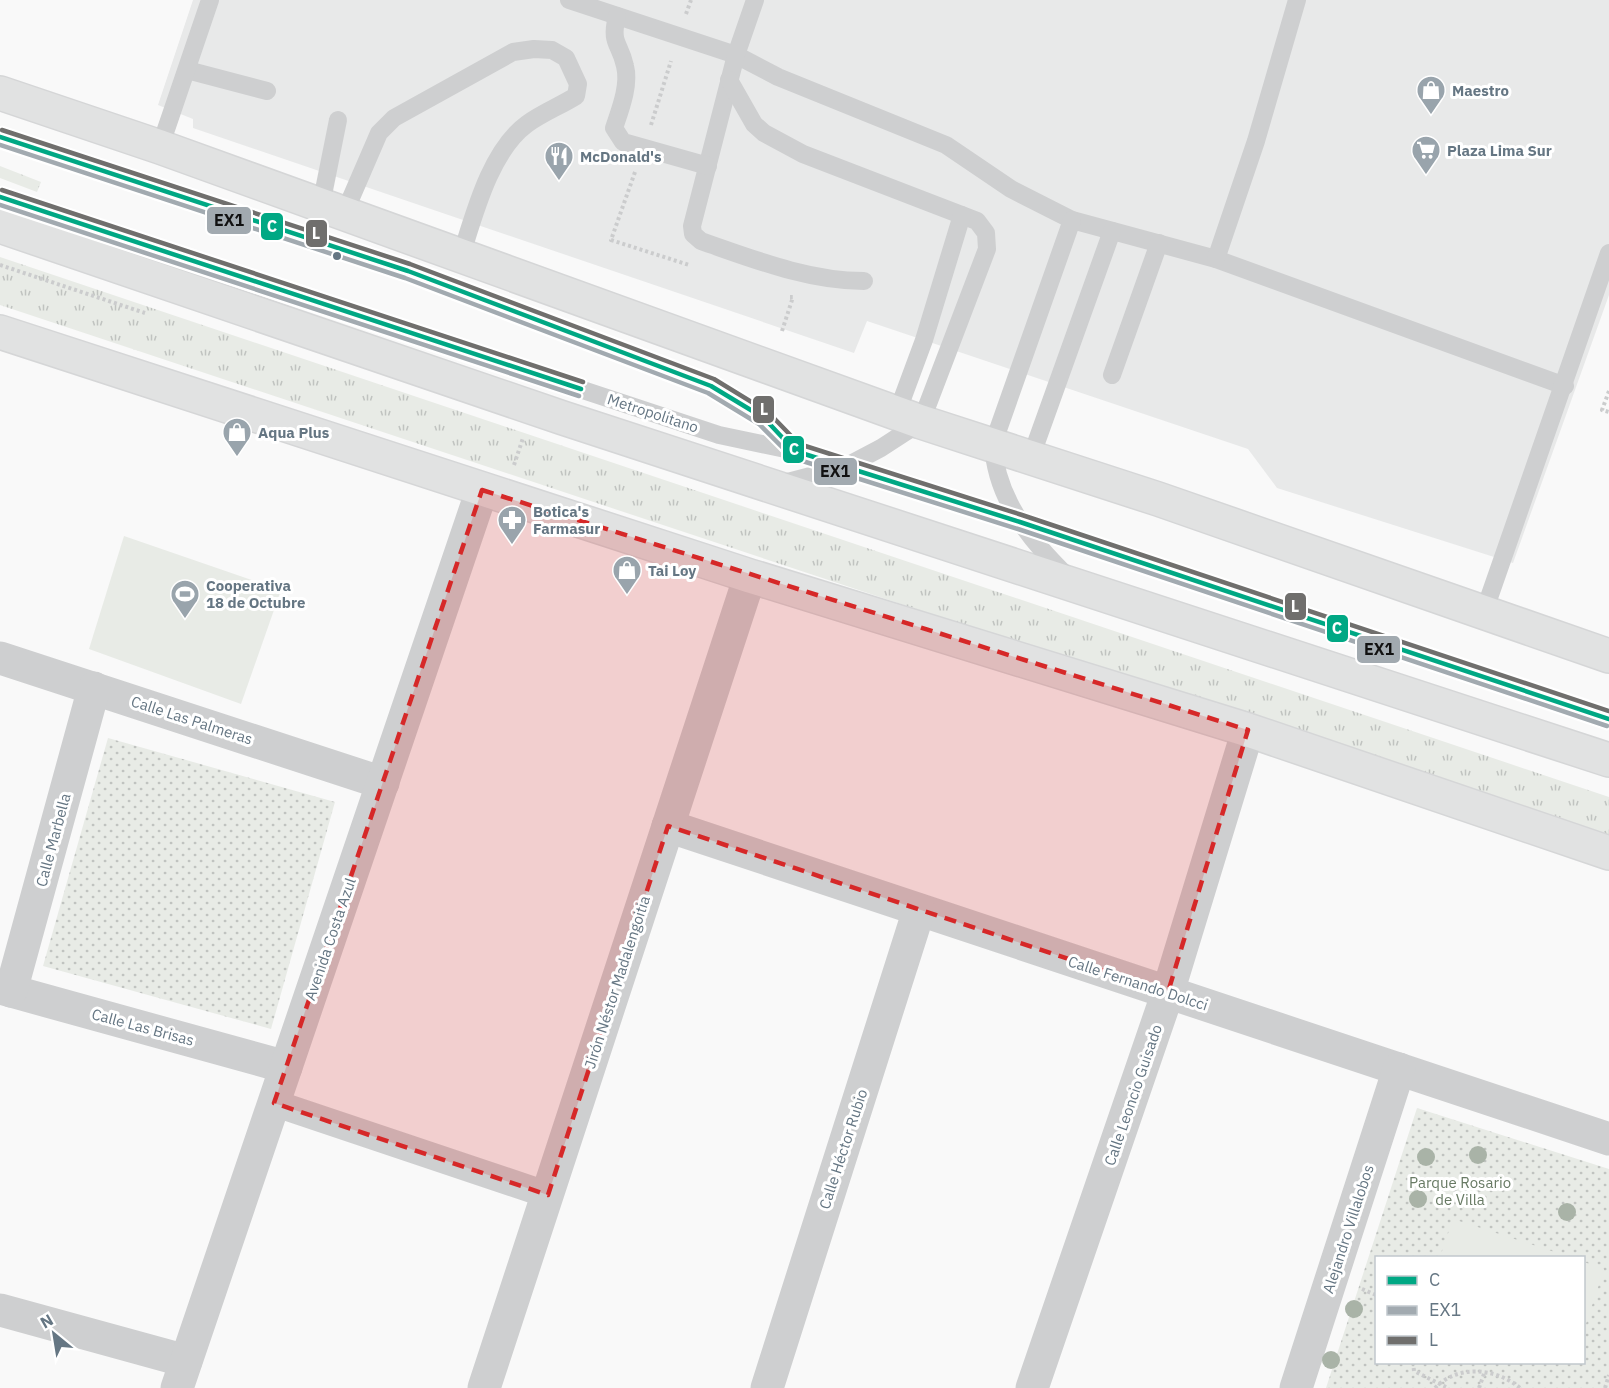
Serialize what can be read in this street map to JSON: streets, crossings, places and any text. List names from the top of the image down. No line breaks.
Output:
{"streets":{"street":["Calle Las Palmeras","Calle Marbella","Avenida Costa Azul","Jirón Néstor Madalengoitia","Calle Fernando Dolcci","Calle Las Brisas","Calle Leoncio Guisado","Calle Héctor Rubio","Alejandro Villalobos"],"lane":["Metropolitano"]},"crossings":[["Calle Las Palmeras","Calle Marbella"],["Calle Las Palmeras","Avenida Costa Azul"],["Calle Marbella","Calle Las Brisas"],["Avenida Costa Azul","Calle Las Brisas"],["Jirón Néstor Madalengoitia","Calle Fernando Dolcci"],["Calle Fernando Dolcci","Calle Leoncio Guisado"],["Calle Fernando Dolcci","Calle Héctor Rubio"],["Calle Fernando Dolcci","Alejandro Villalobos"]],"parks":["Parque Rosario de Villa"],"places":{"shop":["Maestro","Aqua Plus","Tai Loy"],"supermarket":["Plaza Lima Sur"],"restaurant":["McDonald's"],"pharmacy":["Botica's Farmasur"],"sports":["Cooperativa 18 de Octubre"]},"lines":["transit line L","transit line C","transit line EX1"],"legend":["C","EX1","L"],"north":"top left"}
